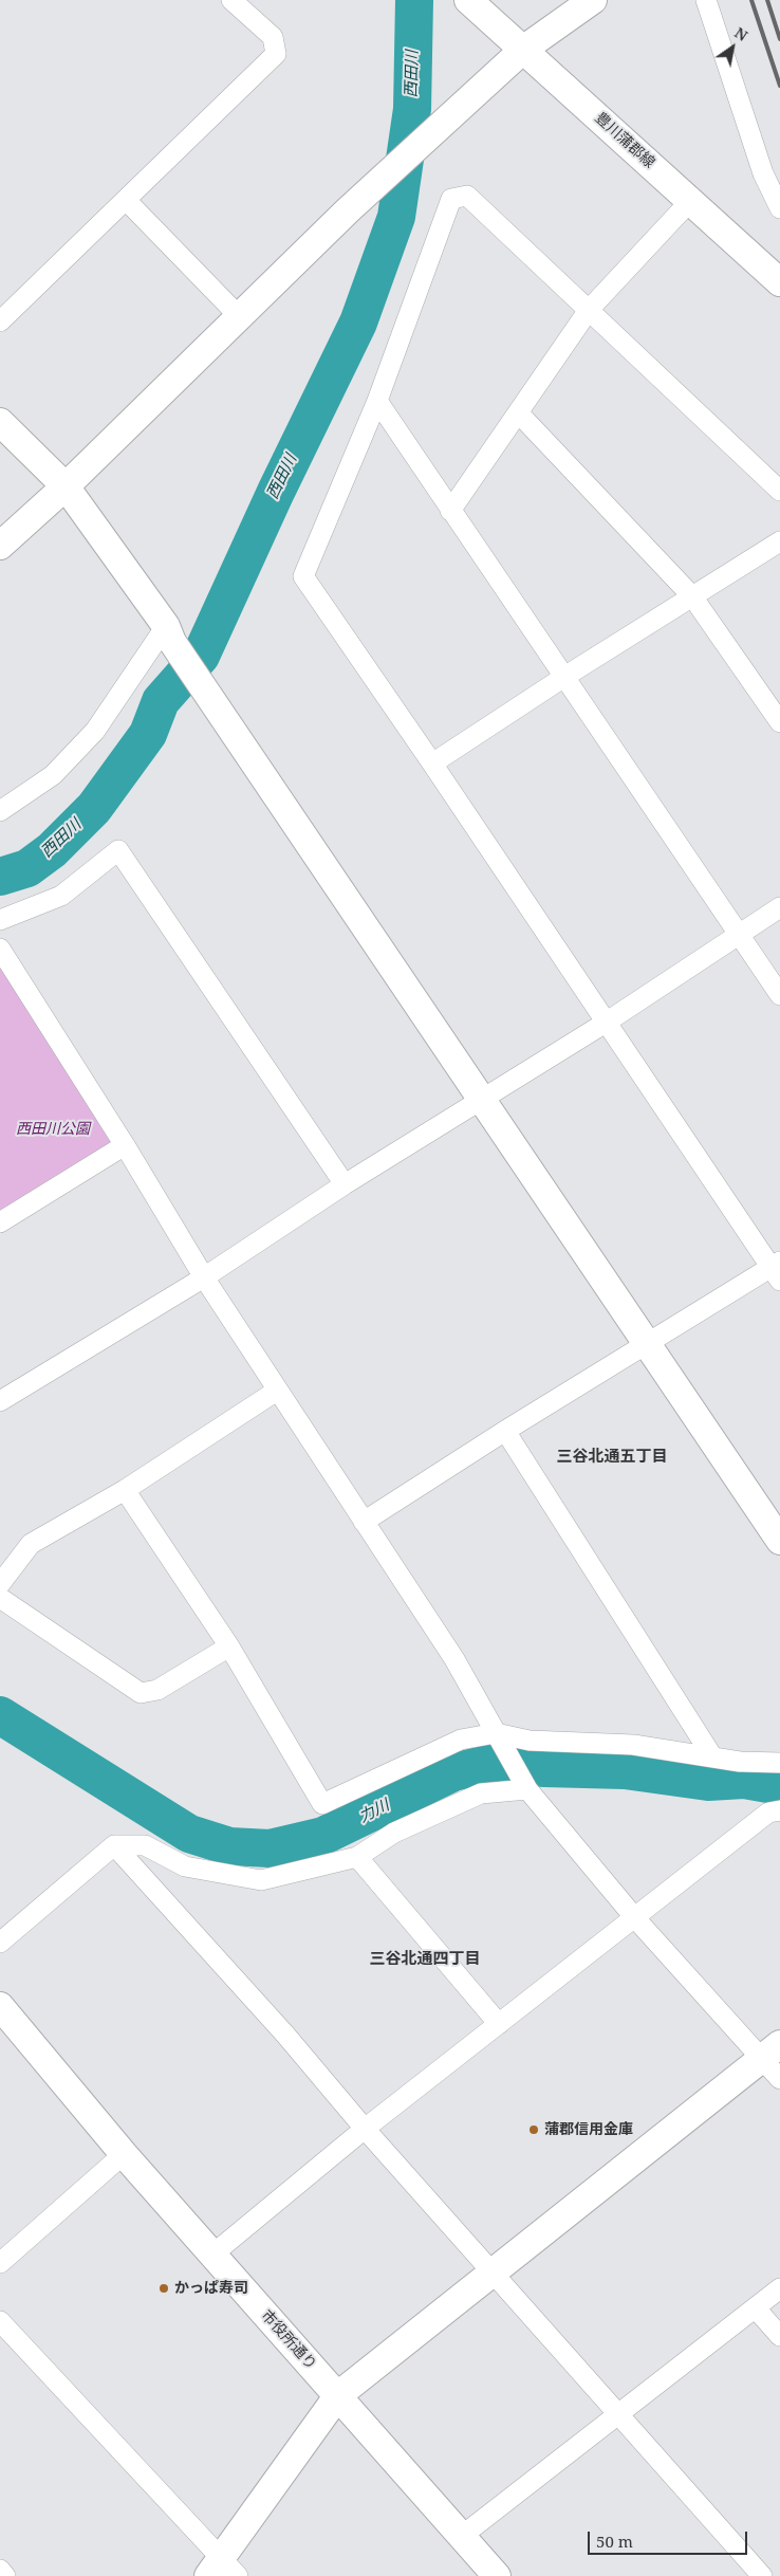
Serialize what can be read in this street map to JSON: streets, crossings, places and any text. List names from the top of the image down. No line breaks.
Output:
{"streets":{"street":["豊川蒲郡線","市役所通り"]},"districts":["三谷北通五丁目","三谷北通四丁目"],"water":["西田川","力川"],"parks":["西田川公園"],"places":["蒲郡信用金庫","かっぱ寿司"],"scale_bar":"50 m","north":"top right"}
